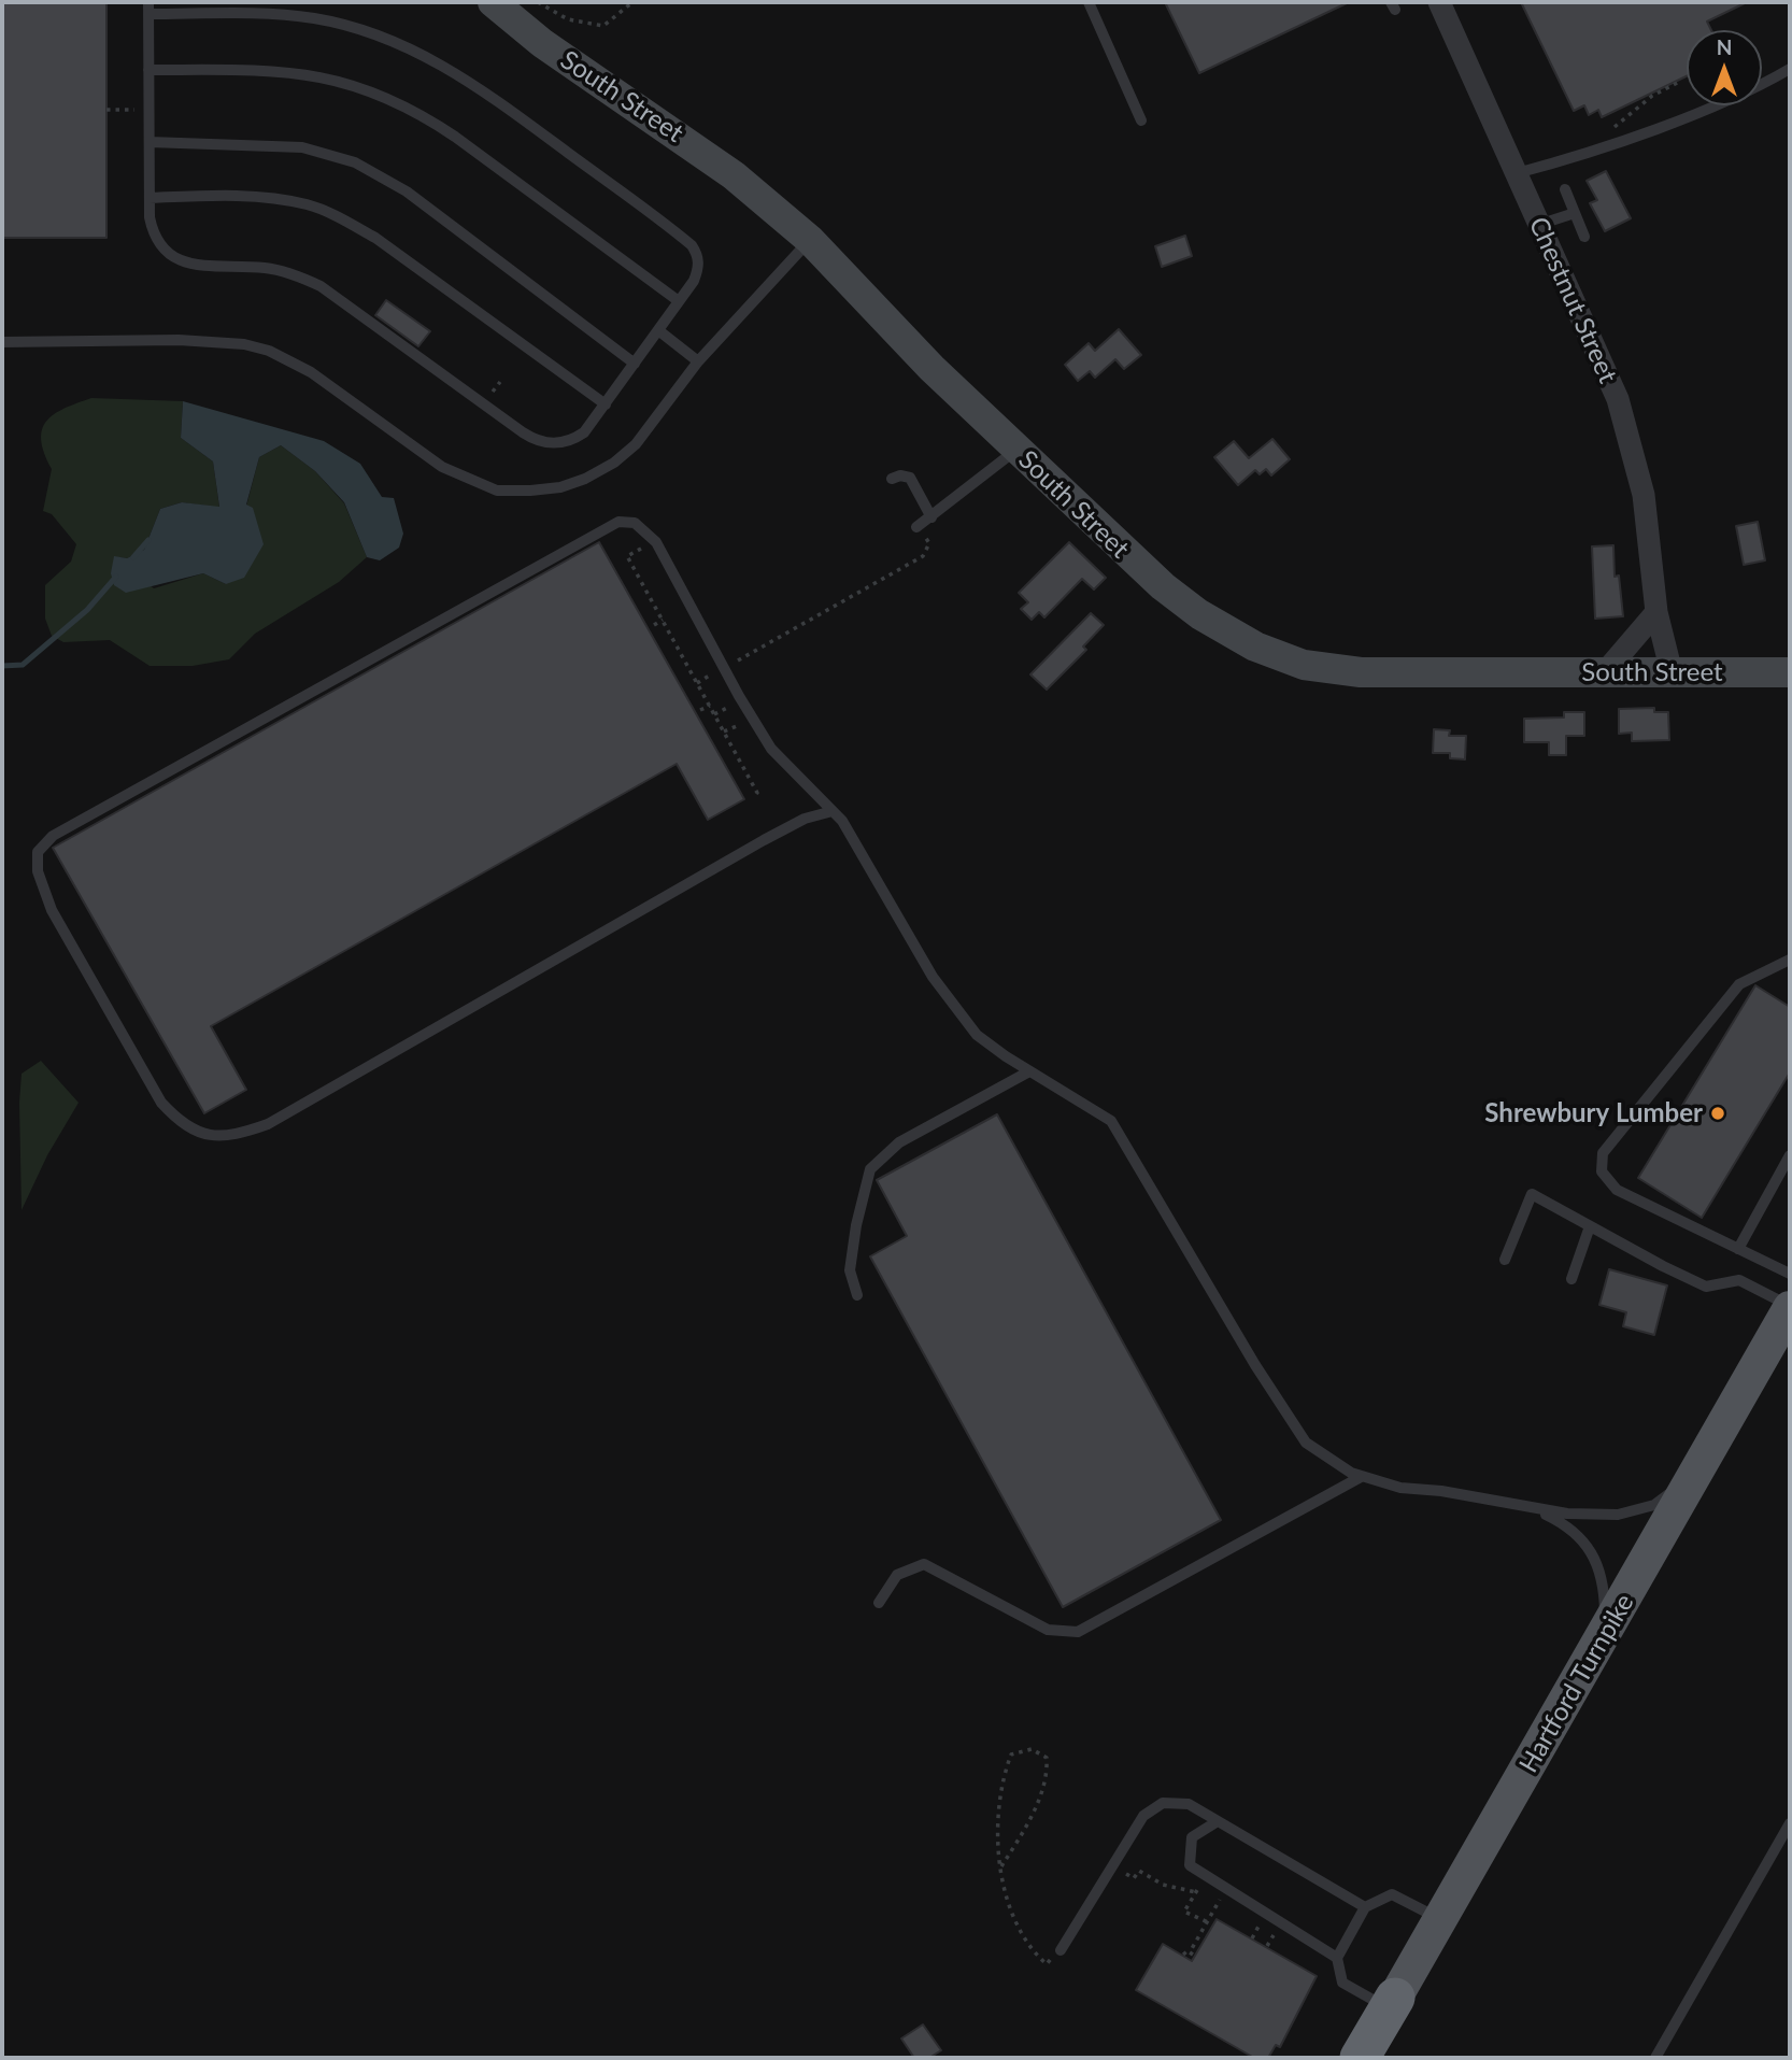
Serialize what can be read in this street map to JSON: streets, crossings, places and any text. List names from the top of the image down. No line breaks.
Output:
{"streets":{"highway":["Hartford Turnpike"],"street":["South Street","Chestnut Street"]},"crossings":[["South Street","Chestnut Street"]],"places":["Shrewbury Lumber"],"north":"top"}
